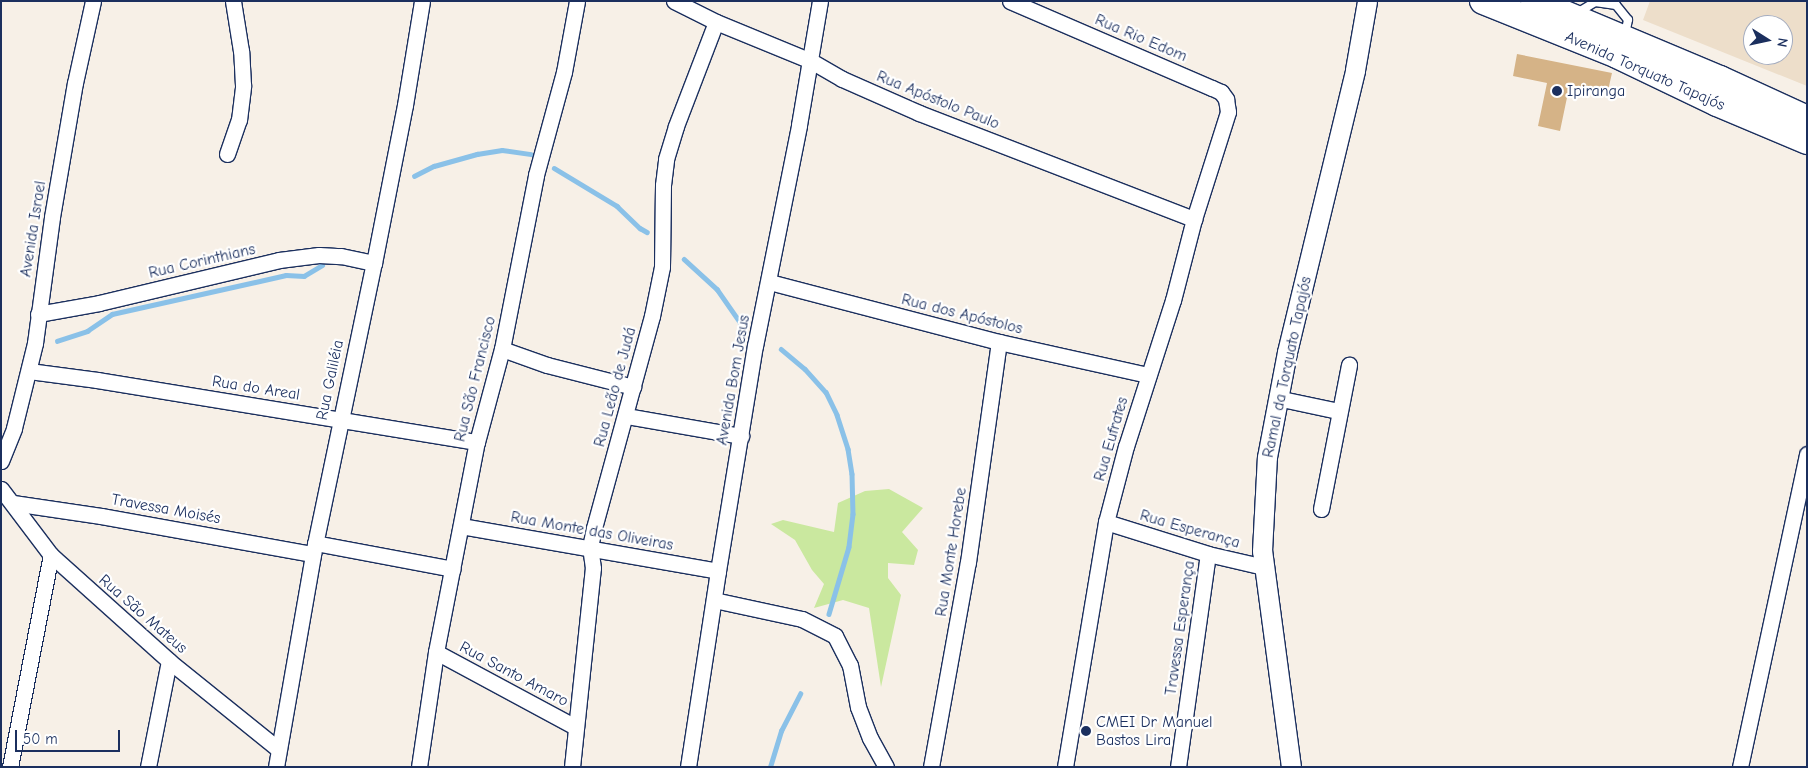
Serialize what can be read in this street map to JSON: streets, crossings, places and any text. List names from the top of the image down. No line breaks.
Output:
{"streets":{"highway":["Avenida Torquato Tapajós"],"street":["Rua Rio Edom","Rua Apóstolo Paulo","Avenida Israel","Rua Corinthians","Rua dos Apóstolos","Ramal da Torquato Tapajós","Rua São Francisco","Rua Galiléia","Avenida Bom Jesus","Rua Leão de Judá","Rua do Areal","Rua Eufrates","Travessa Moisés","Rua Esperança","Rua Monte das Oliveiras","Rua Monte Horebe","Rua São Mateus","Travessa Esperança","Rua Santo Amaro"]},"crossings":[["Rua Rio Edom","Rua Eufrates"],["Rua Apóstolo Paulo","Avenida Bom Jesus"],["Rua Apóstolo Paulo","Rua Leão de Judá"],["Rua Apóstolo Paulo","Rua Eufrates"],["Avenida Israel","Rua Corinthians"],["Avenida Israel","Rua do Areal"],["Rua Corinthians","Rua Galiléia"],["Rua dos Apóstolos","Avenida Bom Jesus"],["Rua dos Apóstolos","Rua Eufrates"],["Rua dos Apóstolos","Rua Monte Horebe"],["Ramal da Torquato Tapajós","Rua Esperança"],["Rua São Francisco","Rua do Areal"],["Rua São Francisco","Travessa Moisés"],["Rua São Francisco","Rua Monte das Oliveiras"],["Rua São Francisco","Rua Santo Amaro"],["Rua Galiléia","Rua do Areal"],["Rua Galiléia","Travessa Moisés"],["Rua Galiléia","Rua São Mateus"],["Avenida Bom Jesus","Rua Monte das Oliveiras"],["Rua Leão de Judá","Rua Monte das Oliveiras"],["Rua Leão de Judá","Rua Santo Amaro"],["Rua Eufrates","Rua Esperança"],["Travessa Moisés","Rua São Mateus"],["Rua Esperança","Travessa Esperança"]],"places":["Ipiranga","CMEI Dr Manuel Bastos Lira"],"scale_bar":"50 m","north":"right"}
